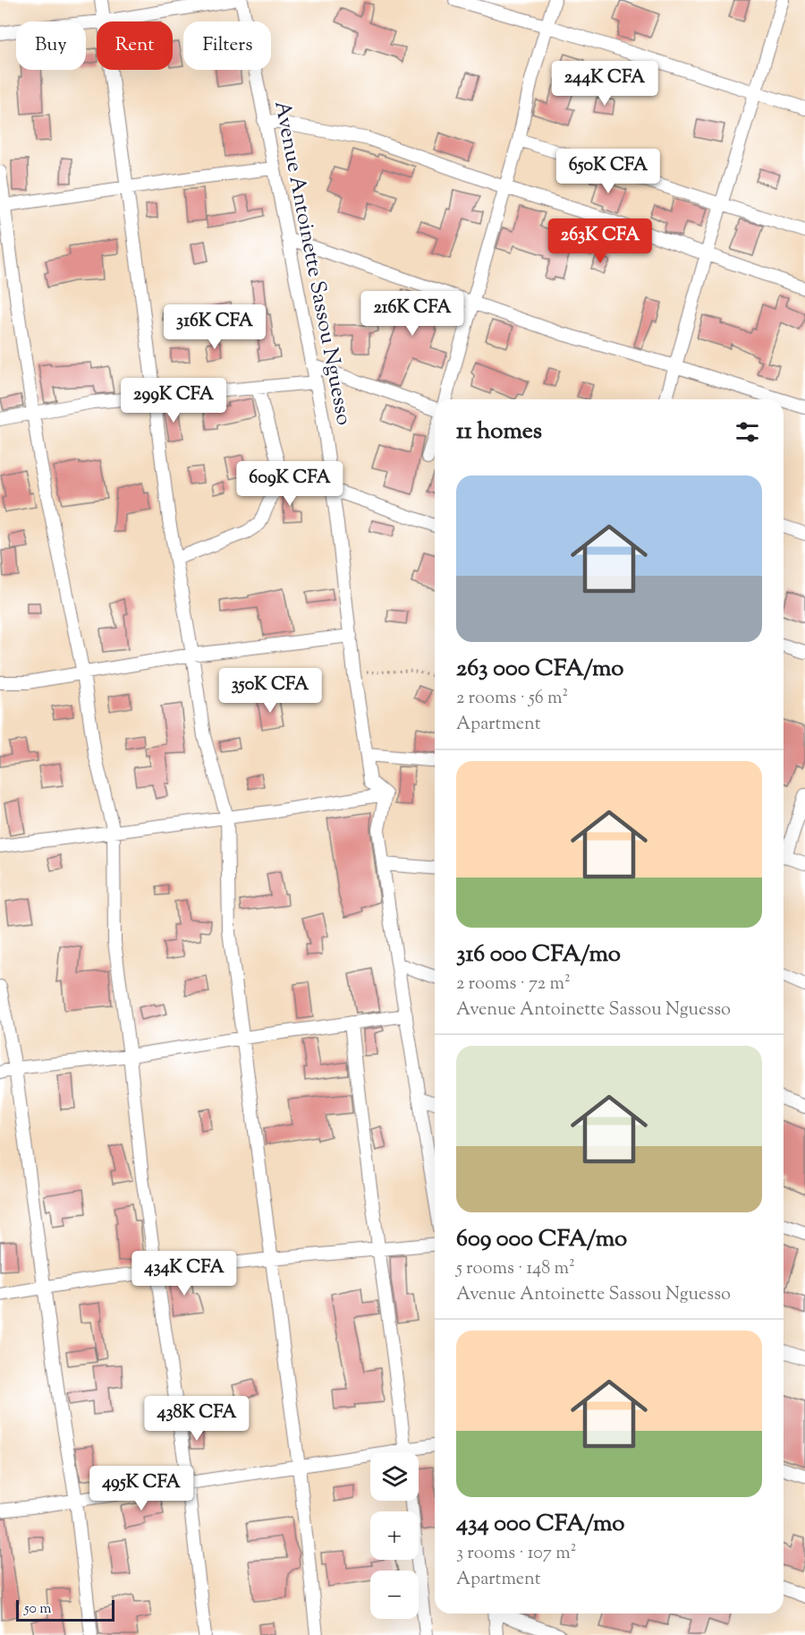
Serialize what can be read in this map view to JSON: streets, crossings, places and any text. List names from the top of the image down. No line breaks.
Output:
{"streets":{"street":["Avenue Antoinette Sassou Nguesso"]},"scale_bar":"50 m","page":{"chip":["Buy","Rent","Filters"],"price":["244K CFA","650K CFA","263K CFA","216K CFA","316K CFA","299K CFA","609K CFA","350K CFA","434K CFA","438K CFA","495K CFA"],"heading":"11 homes","list":[{"name":"263 000 CFA/mo","note":"2 rooms · 56 m² · Apartment"},{"name":"316 000 CFA/mo","note":"2 rooms · 72 m² · Avenue Antoinette Sassou Nguesso"},{"name":"609 000 CFA/mo","note":"5 rooms · 148 m² · Avenue Antoinette Sassou Nguesso"},{"name":"434 000 CFA/mo","note":"3 rooms · 107 m² · Apartment"}],"map_buttons":["+","−"],"scale":"50 m"}}
